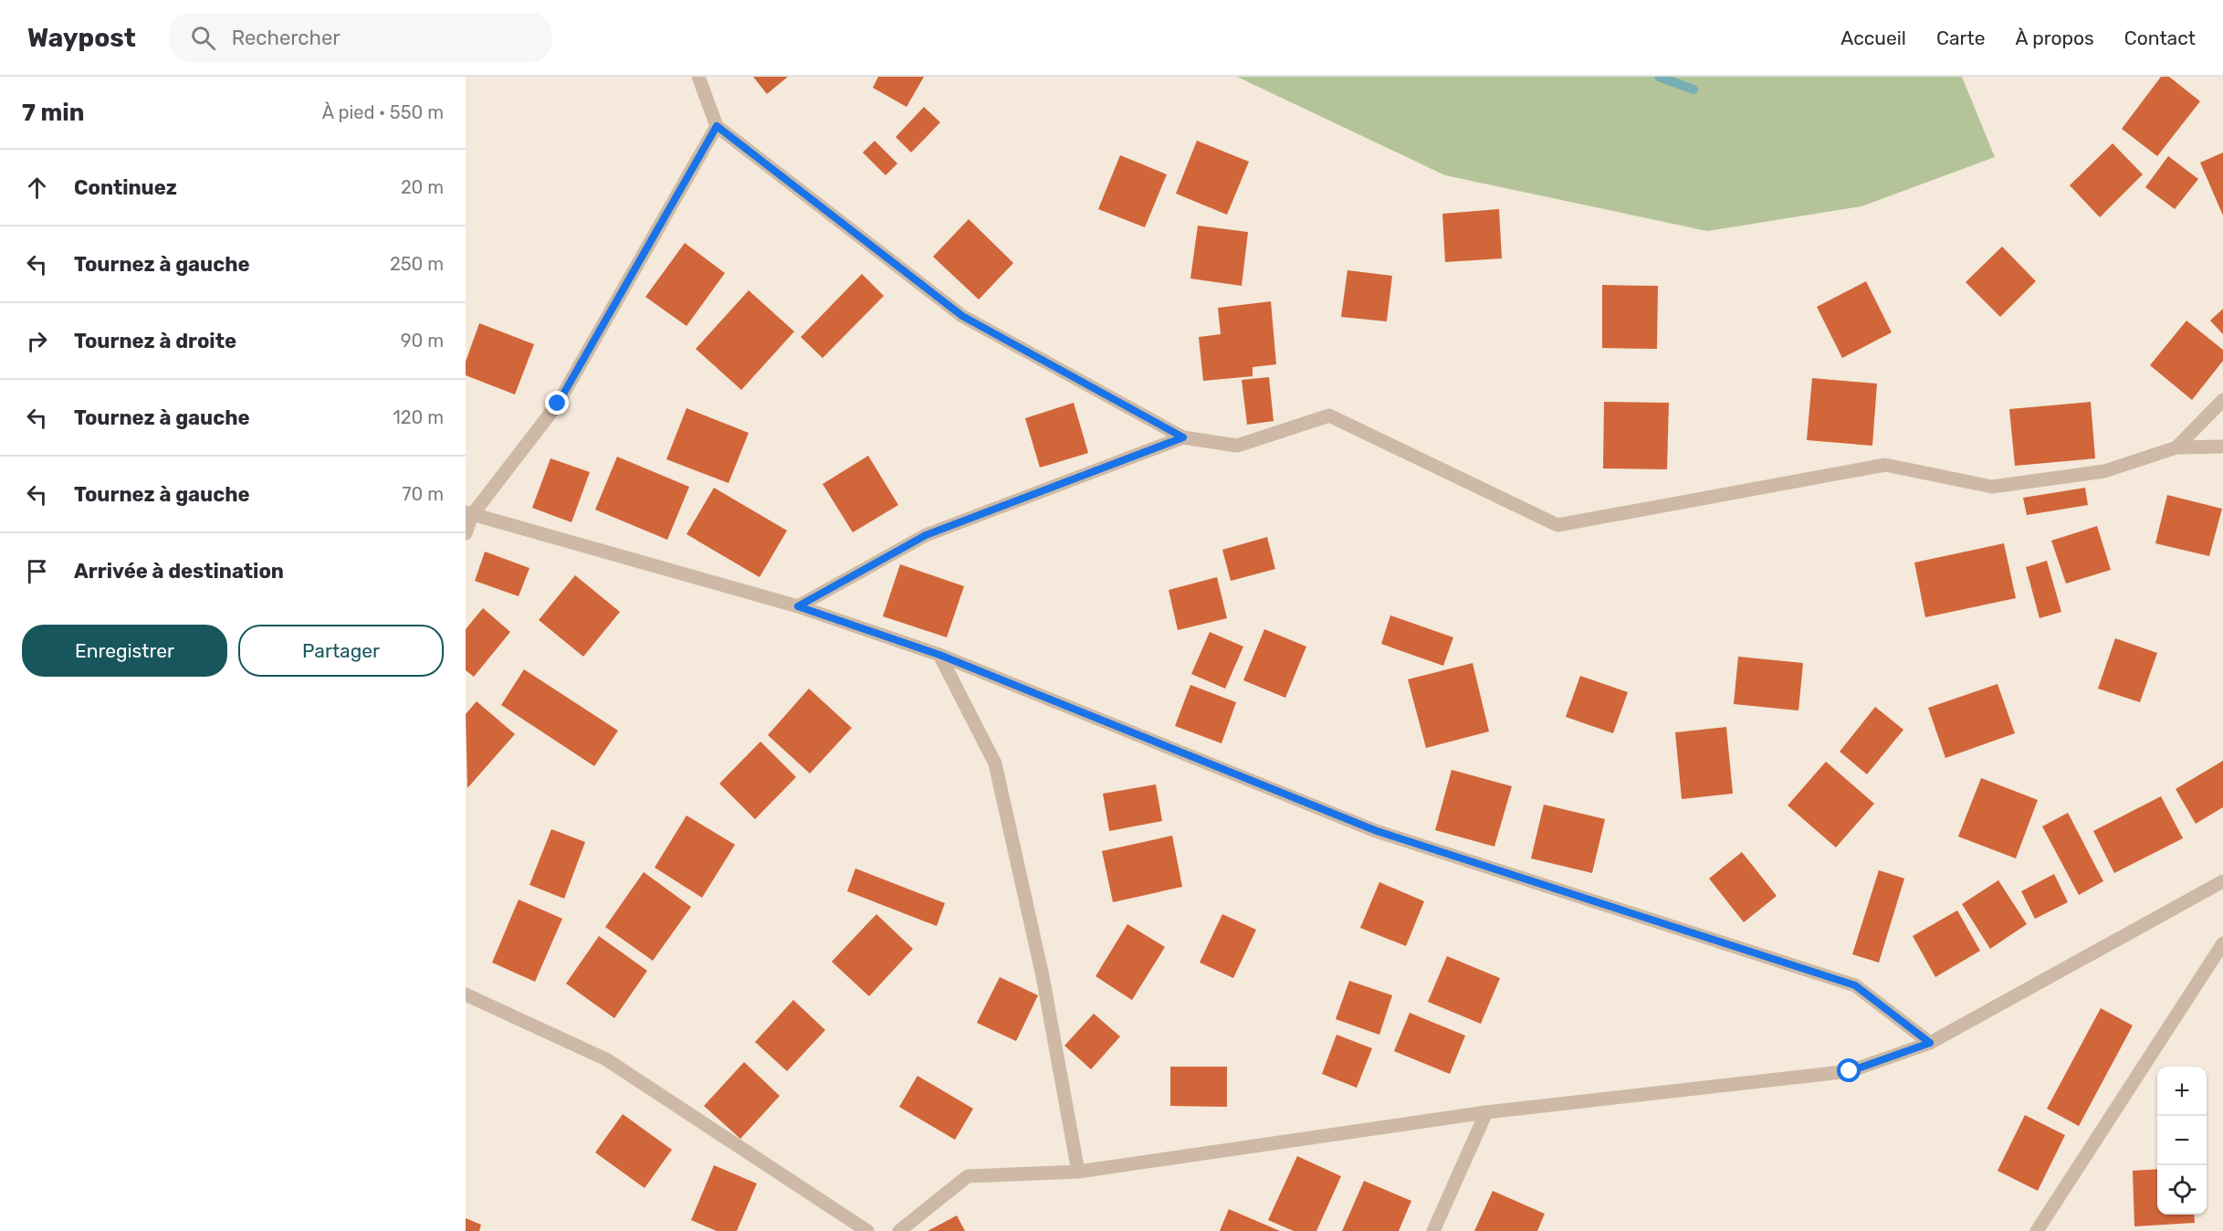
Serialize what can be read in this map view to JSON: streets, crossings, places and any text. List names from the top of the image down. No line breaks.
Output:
{"page":{"header":"Waypost","search":"Rechercher","nav":["Accueil","Carte","À propos","Contact"],"heading":["7 min","À pied · 550 m"],"list":[["Continuez","20 m"],["Tournez à gauche","250 m"],["Tournez à droite","90 m"],["Tournez à gauche","120 m"],["Tournez à gauche","70 m"],"Arrivée à destination"],"buttons":["Enregistrer","Partager"],"map_buttons":["+","−"]}}
